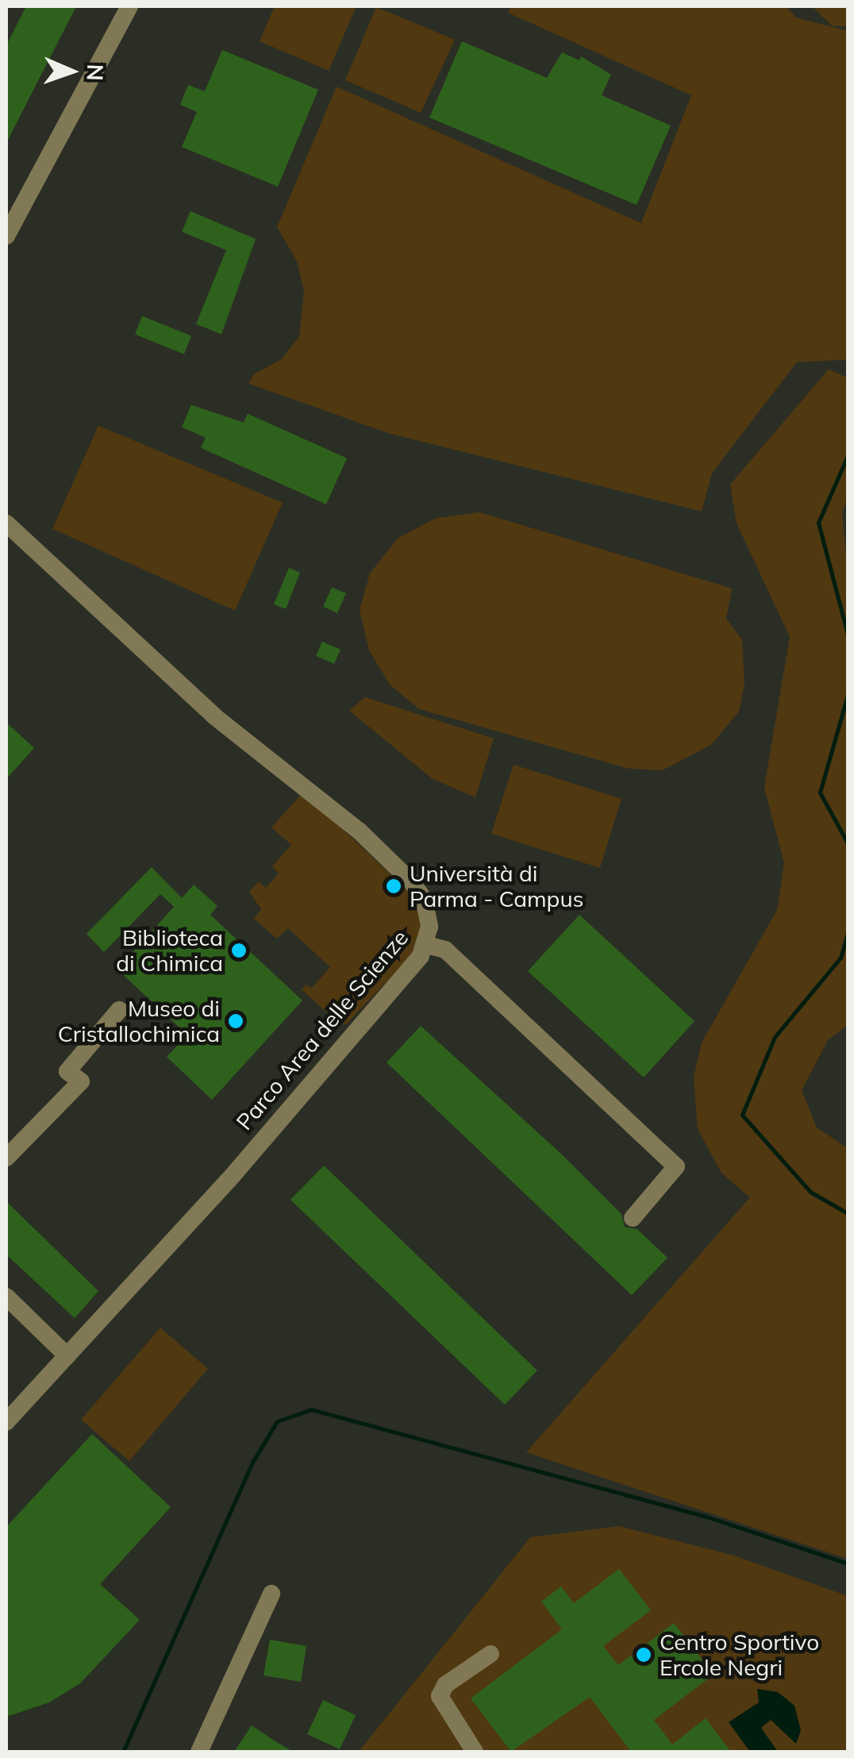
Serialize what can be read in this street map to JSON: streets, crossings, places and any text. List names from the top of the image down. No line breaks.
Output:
{"streets":{"street":["Parco Area delle Scienze"]},"places":["Università di Parma - Campus","Biblioteca di Chimica","Museo di Cristallochimica","Centro Sportivo Ercole Negri"],"north":"right"}
